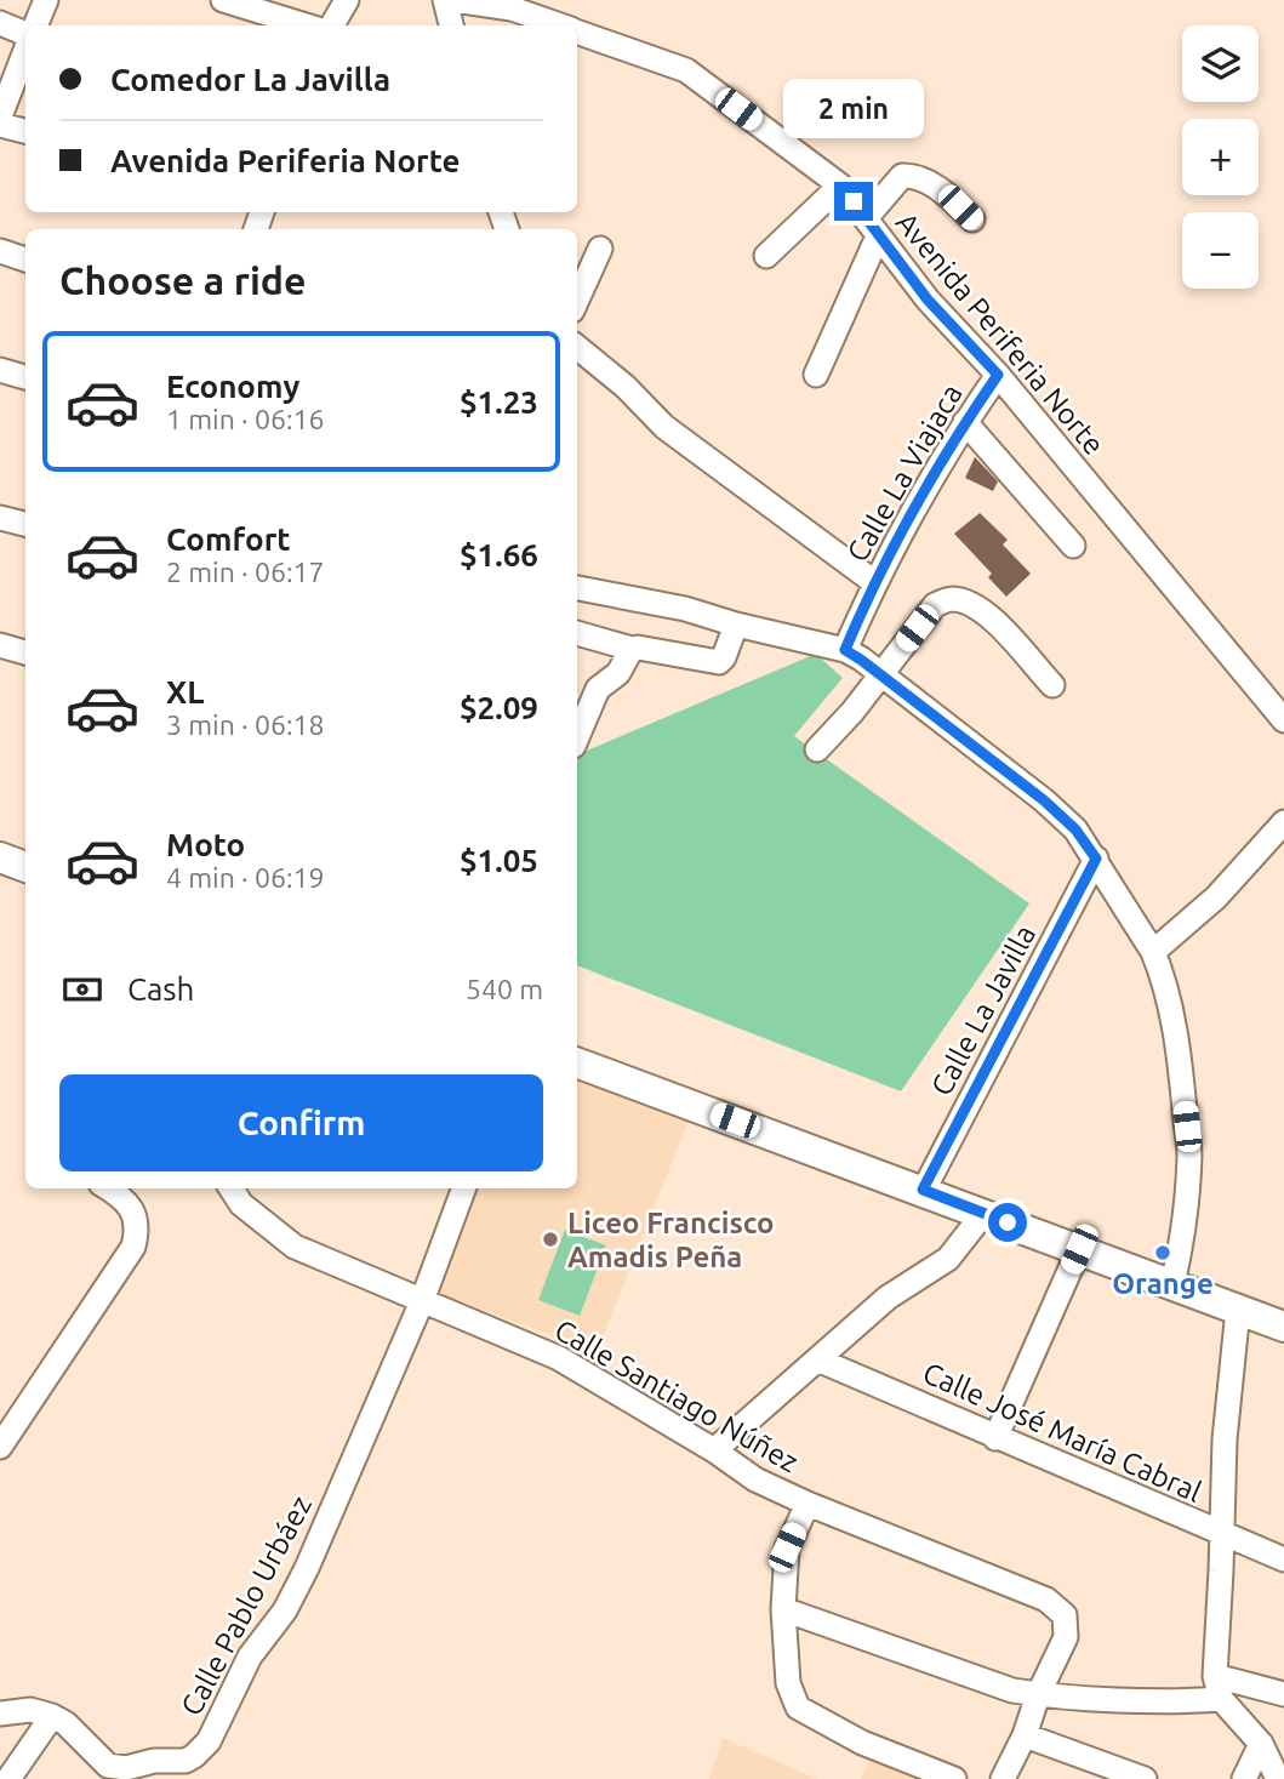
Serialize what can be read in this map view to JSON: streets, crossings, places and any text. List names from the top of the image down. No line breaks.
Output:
{"streets":{"street":["Avenida Periferia Norte","Calle La Viajaca","Calle La Javilla","Calle Santiago Núñez","Calle José María Cabral","Calle Pablo Urbáez"]},"crossings":[["Avenida Periferia Norte","Calle La Viajaca"],["Calle Santiago Núñez","Calle Pablo Urbáez"]],"places":["Liceo Francisco Amadis Peña","Orange"],"page":{"map_buttons":["+","−"],"banner":["Comedor La Javilla","Avenida Periferia Norte"],"bubble":"2 min","heading":"Choose a ride","list":[{"name":"Economy","note":"1 min · 06:16","value":"$1.23"},{"name":"Comfort","note":"2 min · 06:17","value":"$1.66"},{"name":"XL","note":"3 min · 06:18","value":"$2.09"},{"name":"Moto","note":"4 min · 06:19","value":"$1.05"}],"pay":["Cash","540 m"],"buttons":"Confirm"}}
